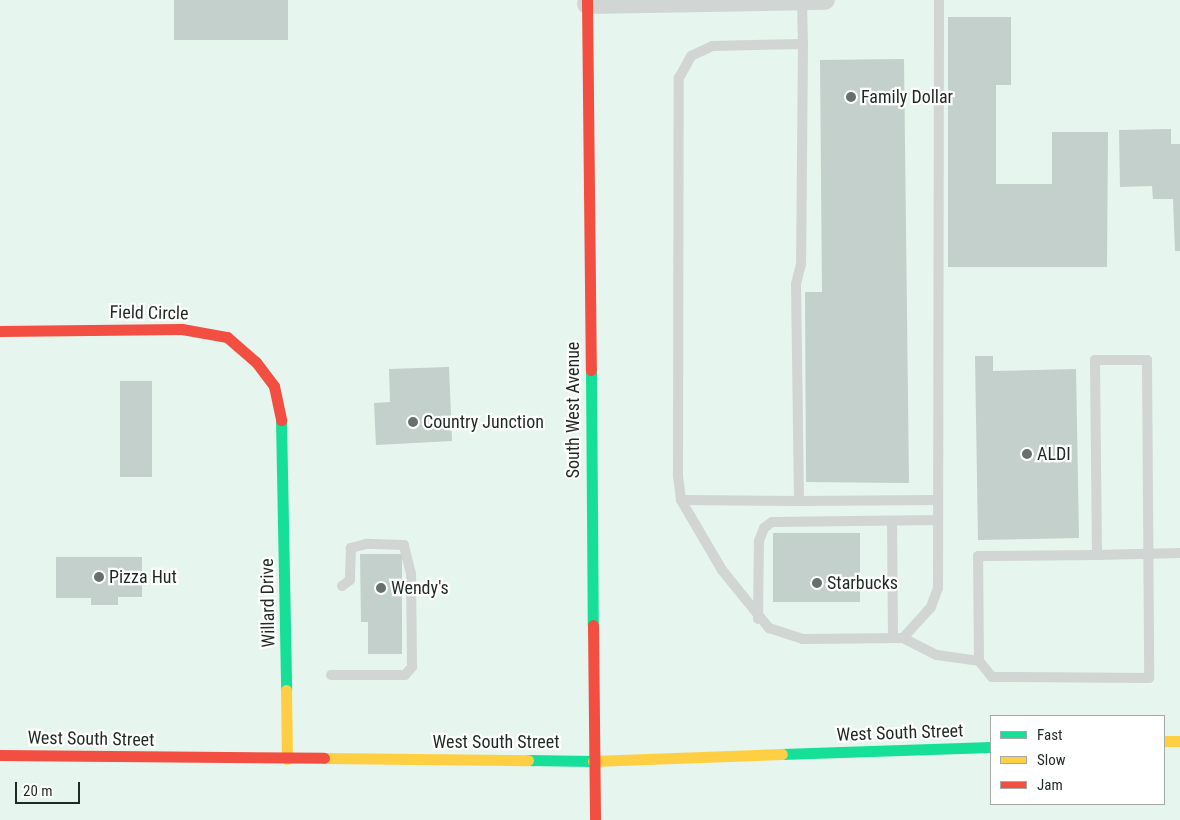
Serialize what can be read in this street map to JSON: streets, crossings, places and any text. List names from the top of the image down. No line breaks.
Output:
{"streets":{"street":["Field Circle","South West Avenue","Willard Drive","West South Street"]},"crossings":[["Field Circle","Willard Drive"],["South West Avenue","West South Street"],["Willard Drive","West South Street"]],"places":["Family Dollar","Country Junction","ALDI","Pizza Hut","Starbucks","Wendy's"],"legend":["Fast","Slow","Jam"],"scale_bar":"20 m"}
